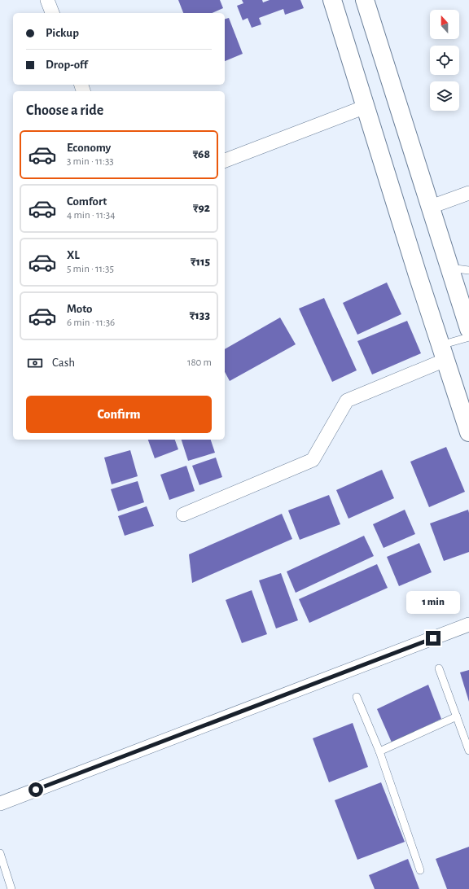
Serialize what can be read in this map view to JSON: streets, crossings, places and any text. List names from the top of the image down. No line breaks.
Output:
{"north":"top","page":{"banner":["Pickup","Drop-off"],"heading":"Choose a ride","list":[{"name":"Economy","note":"3 min · 11:33","value":"₹68"},{"name":"Comfort","note":"4 min · 11:34","value":"₹92"},{"name":"XL","note":"5 min · 11:35","value":"₹115"},{"name":"Moto","note":"6 min · 11:36","value":"₹133"}],"pay":["Cash","180 m"],"buttons":"Confirm","bubble":"1 min"}}
